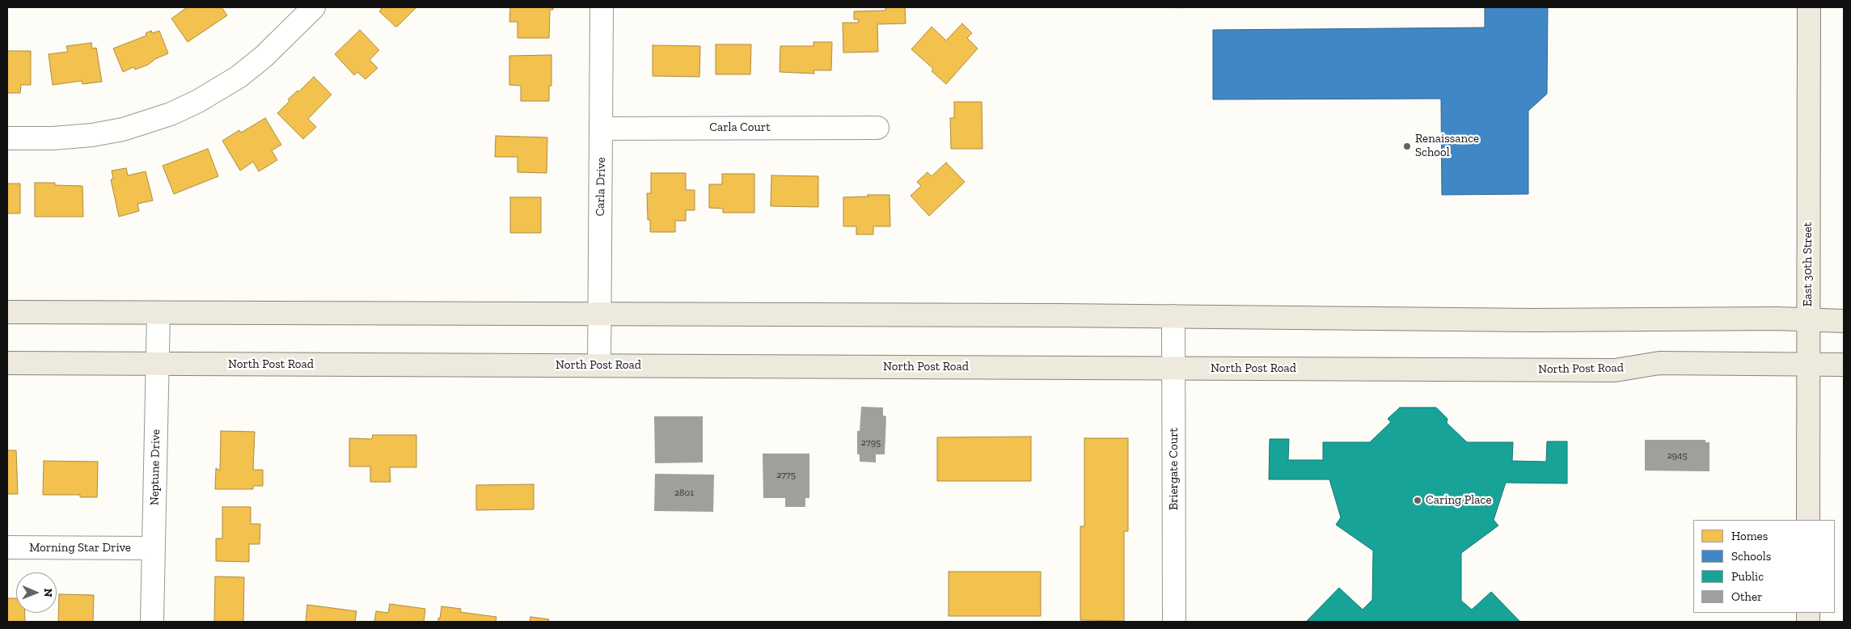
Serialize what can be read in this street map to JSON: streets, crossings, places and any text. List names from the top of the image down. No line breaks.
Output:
{"streets":{"main road":["East 30th Street","North Post Road"],"street":["Carla Court","Carla Drive","Neptune Drive","Briergate Court","Morning Star Drive"]},"crossings":[["Carla Court","Carla Drive"],["Carla Drive","North Post Road"],["East 30th Street","North Post Road"],["North Post Road","Neptune Drive"],["North Post Road","Briergate Court"],["Neptune Drive","Morning Star Drive"]],"places":["Renaissance School","Caring Place"],"house_numbers":["2795","2945","2775","2801"],"legend":["Homes","Schools","Public","Other"],"north":"right"}
